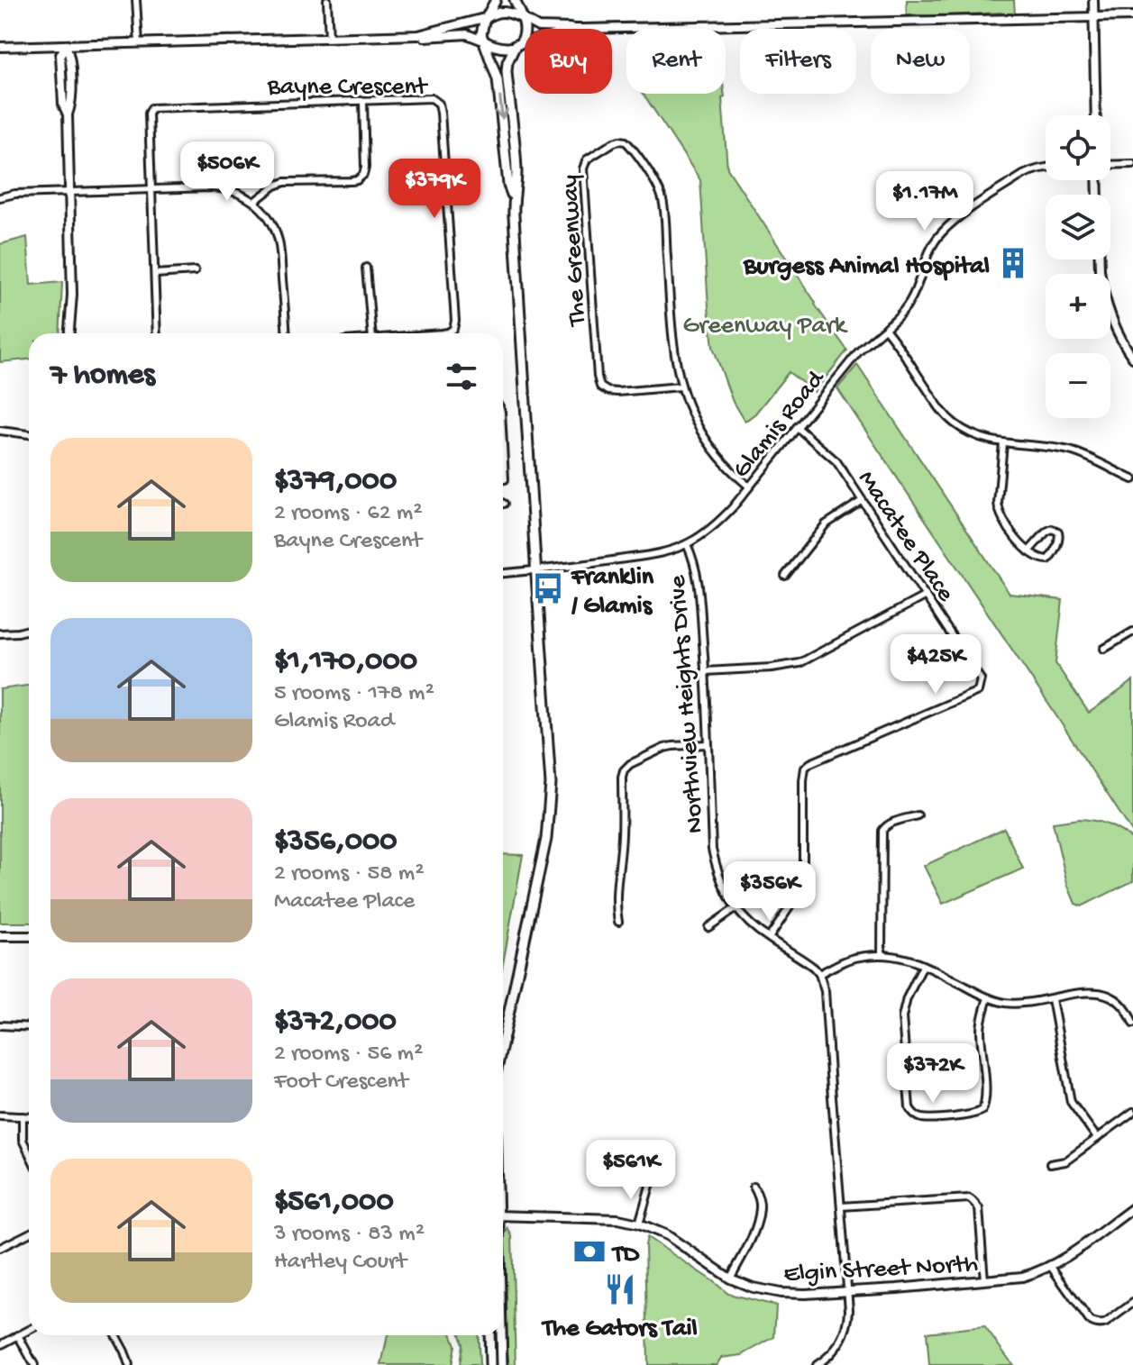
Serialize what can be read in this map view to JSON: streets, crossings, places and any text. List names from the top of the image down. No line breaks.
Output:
{"streets":{"street":["Bayne Crescent","The Greenway","Glamis Road","Macatee Place","Northview Heights Drive","Elgin Street North"]},"crossings":[["The Greenway","Glamis Road"],["Glamis Road","Macatee Place"],["Glamis Road","Northview Heights Drive"],["Macatee Place","Northview Heights Drive"]],"parks":["Greenway Park"],"places":{"building":["Burgess Animal Hospital"],"bus stop":["Franklin / Glamis"],"bank":["TD"],"restaurant":["The Gators Tail"]},"page":{"chip":["Buy","Rent","Filters","New"],"map_buttons":["+","−"],"price":["$506K","$379K","$1.17M","$425K","$356K","$372K","$561K"],"heading":"7 homes","list":[{"name":"$379,000","note":"2 rooms · 62 m² · Bayne Crescent"},{"name":"$1,170,000","note":"5 rooms · 178 m² · Glamis Road"},{"name":"$356,000","note":"2 rooms · 58 m² · Macatee Place"},{"name":"$372,000","note":"2 rooms · 56 m² · Foot Crescent"},{"name":"$561,000","note":"3 rooms · 83 m² · Hartley Court"}]}}
